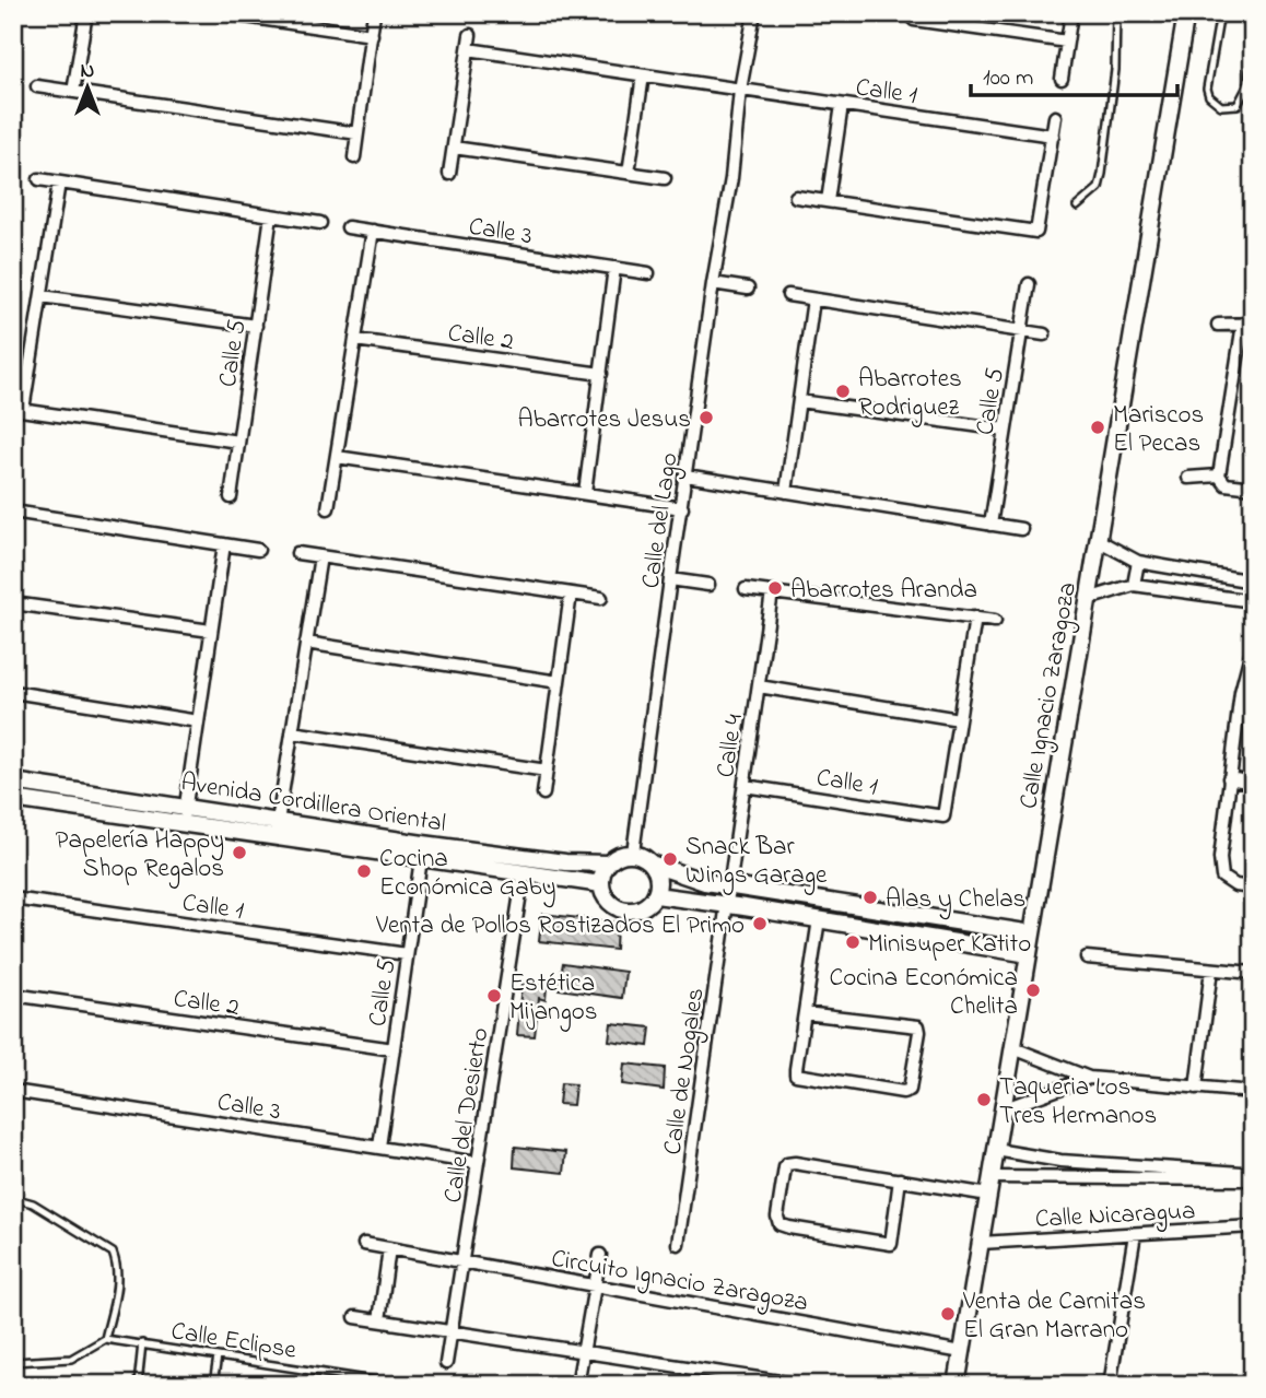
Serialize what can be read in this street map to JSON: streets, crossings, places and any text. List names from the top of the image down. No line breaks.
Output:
{"streets":{"street":["Calle 1","Calle 3","Calle 2","Calle 5","Calle del Lago","Calle Ignacio Zaragoza","Calle 4","Avenida Cordillera Oriental","Calle de Nogales","Calle del Desierto","Calle Nicaragua","Circuito Ignacio Zaragoza"],"lane":["Calle Eclipse"]},"crossings":[["Calle 1","Calle 5"],["Calle 1","Calle del Lago"],["Calle 1","Calle 4"],["Calle 3","Calle 5"],["Calle 3","Calle del Desierto"],["Calle 2","Calle 5"],["Calle 5","Avenida Cordillera Oriental"],["Calle del Lago","Avenida Cordillera Oriental"],["Calle Ignacio Zaragoza","Calle Nicaragua"],["Calle Ignacio Zaragoza","Circuito Ignacio Zaragoza"],["Calle 4","Calle de Nogales"],["Avenida Cordillera Oriental","Calle del Desierto"],["Calle del Desierto","Circuito Ignacio Zaragoza"]],"places":["Abarrotes Rodriguez","Abarrotes Jesus","Mariscos El Pecas","Abarrotes Aranda","Papelería Happy Shop Regalos","Snack Bar Wings Garage","Cocina Económica Gaby","Alas y Chelas","Venta de Pollos Rostizados El Primo","Minisuper Katito","Cocina Económica Chelita","Estética Mijangos","Taqueria Los Tres Hermanos","Venta de Carnitas El Gran Marrano"],"scale_bar":"100 m","north":"top"}
